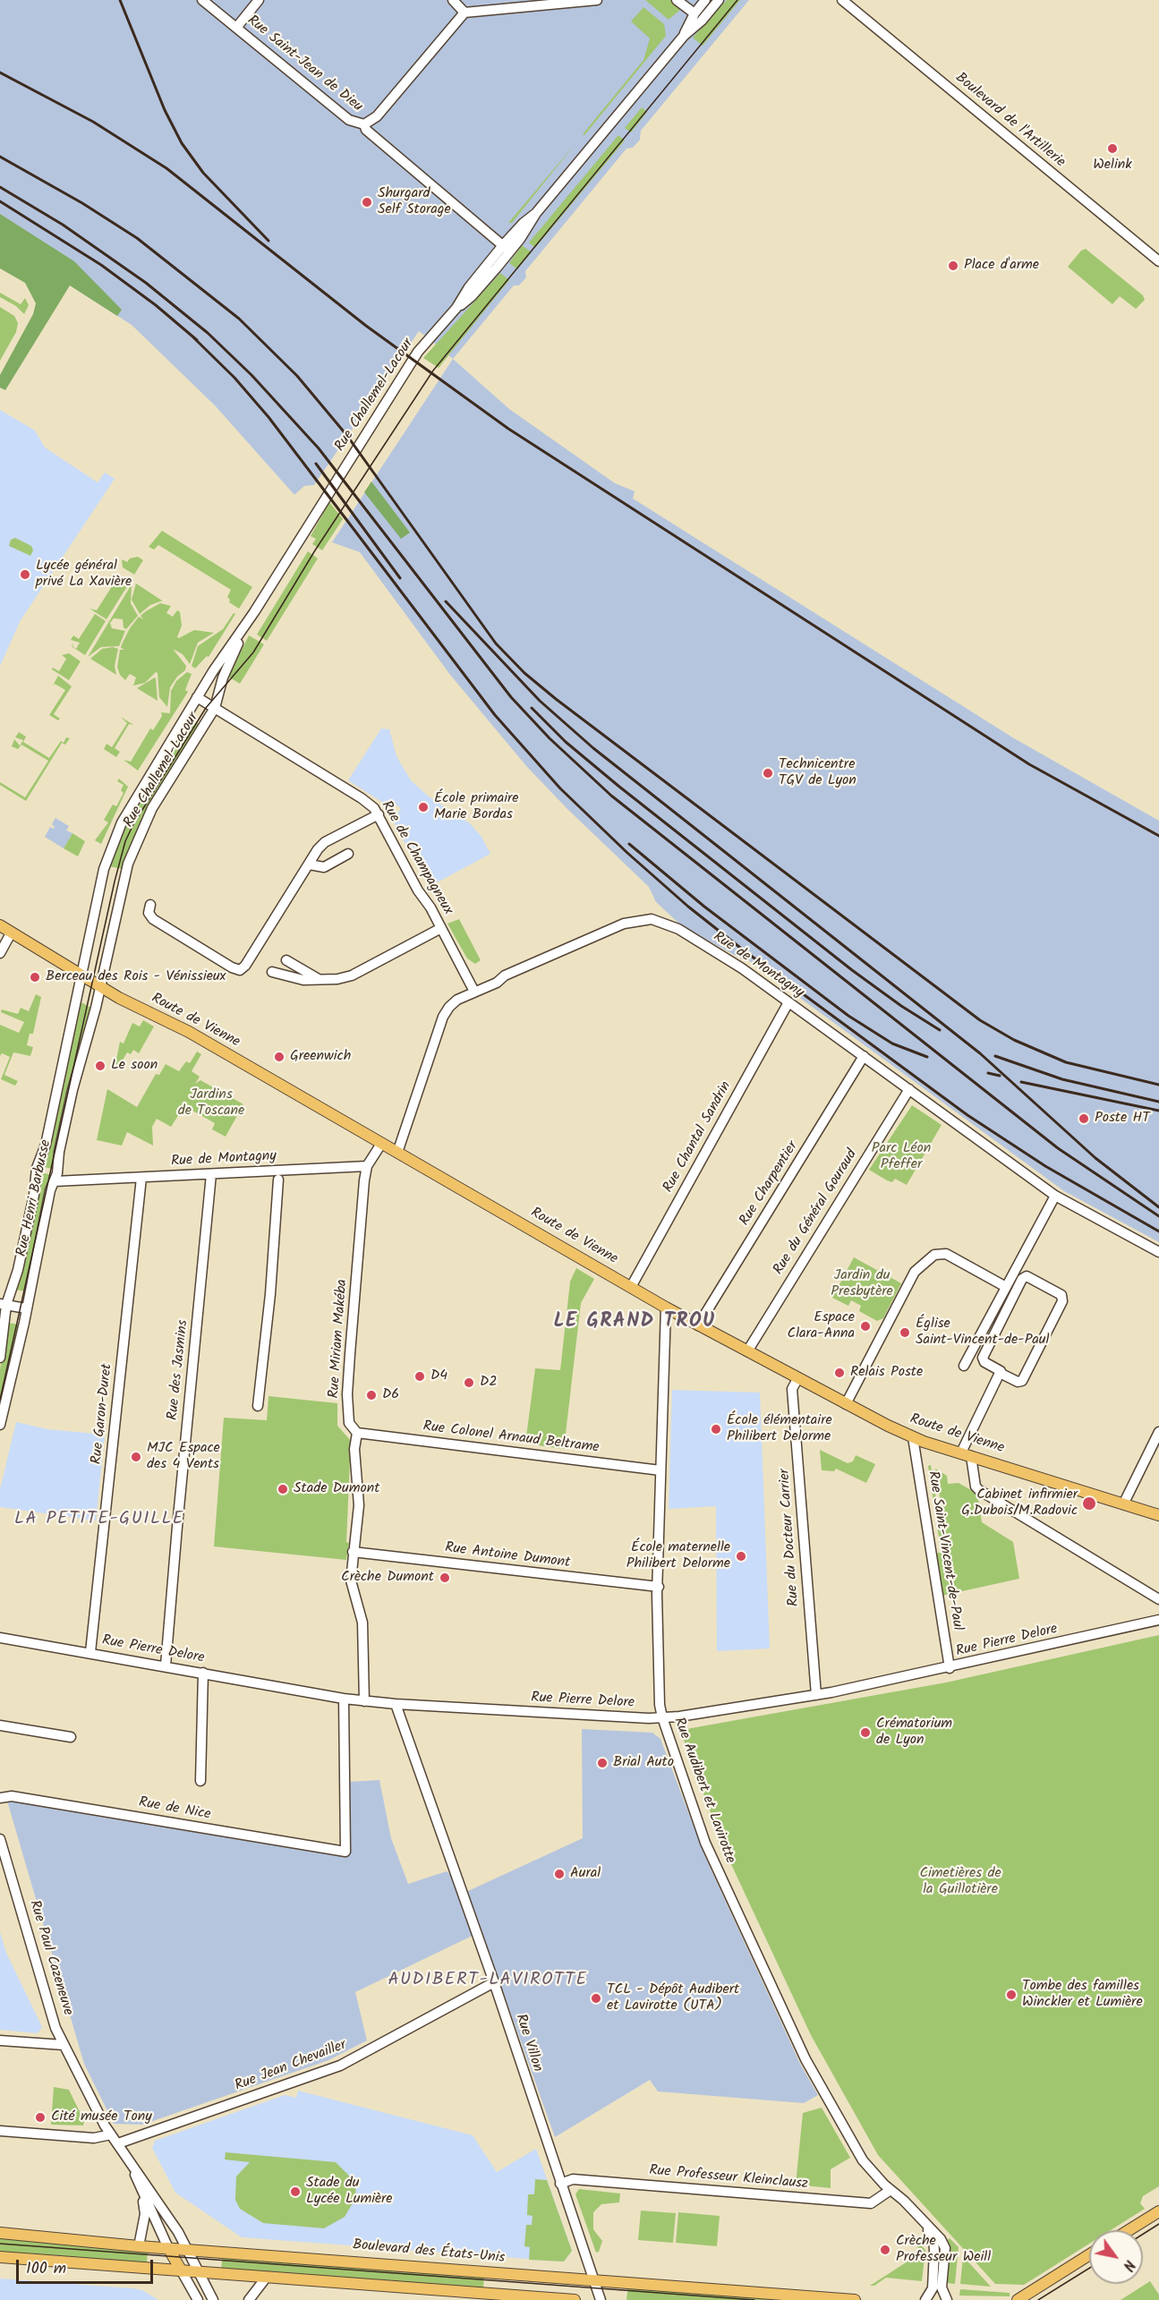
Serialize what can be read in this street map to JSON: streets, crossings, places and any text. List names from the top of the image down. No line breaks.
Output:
{"streets":{"main road":["Route de Vienne","Rue Paul Cazeneuve","Boulevard des États-Unis"],"street":["Rue Saint-Jean de Dieu","Boulevard de l'Artillerie","Rue Challemel-Lacour","Rue de Champagneux","Rue de Montagny","Rue Chantal Sandrin","Rue Charpentier","Rue Henri Barbusse","Rue du Général Gouraud","Rue Miriam Makéba","Rue des Jasmins","Rue Garon-Duret","Rue Colonel Arnaud Beltrame","Rue du Docteur Carrier","Rue Saint-Vincent-de-Paul","Rue Antoine Dumont","Rue Pierre Delore","Rue Audibert et Lavirotte","Rue de Nice","Rue Villon","Rue Jean Chevailler","Rue Professeur Kleinclausz"]},"crossings":[["Rue Saint-Jean de Dieu","Rue Challemel-Lacour"],["Rue Challemel-Lacour","Rue de Champagneux"],["Rue Challemel-Lacour","Route de Vienne"],["Rue Challemel-Lacour","Rue Henri Barbusse"],["Rue de Champagneux","Rue de Montagny"],["Rue de Montagny","Route de Vienne"],["Rue de Montagny","Rue Chantal Sandrin"],["Rue de Montagny","Rue Charpentier"],["Rue de Montagny","Rue Henri Barbusse"],["Rue de Montagny","Rue du Général Gouraud"],["Rue de Montagny","Rue Miriam Makéba"],["Rue de Montagny","Rue des Jasmins"],["Rue de Montagny","Rue Garon-Duret"],["Route de Vienne","Rue Chantal Sandrin"],["Route de Vienne","Rue Charpentier"],["Route de Vienne","Rue Henri Barbusse"],["Route de Vienne","Rue du Général Gouraud"],["Route de Vienne","Rue du Docteur Carrier"],["Route de Vienne","Rue Saint-Vincent-de-Paul"],["Route de Vienne","Rue Audibert et Lavirotte"],["Rue Miriam Makéba","Rue Colonel Arnaud Beltrame"],["Rue Miriam Makéba","Rue Antoine Dumont"],["Rue Miriam Makéba","Rue Pierre Delore"],["Rue des Jasmins","Rue Pierre Delore"],["Rue Garon-Duret","Rue Pierre Delore"],["Rue Colonel Arnaud Beltrame","Rue Audibert et Lavirotte"],["Rue du Docteur Carrier","Rue Pierre Delore"],["Rue Saint-Vincent-de-Paul","Rue Pierre Delore"],["Rue Antoine Dumont","Rue Audibert et Lavirotte"],["Rue Pierre Delore","Rue Audibert et Lavirotte"],["Rue Pierre Delore","Rue de Nice"],["Rue Pierre Delore","Rue Villon"],["Rue Audibert et Lavirotte","Rue Professeur Kleinclausz"],["Rue Paul Cazeneuve","Rue Jean Chevailler"],["Rue Paul Cazeneuve","Boulevard des États-Unis"],["Rue Villon","Rue Jean Chevailler"],["Rue Villon","Rue Professeur Kleinclausz"],["Rue Villon","Boulevard des États-Unis"]],"districts":["LE GRAND TROU","LA PETITE-GUILLE","AUDIBERT-LAVIROTTE"],"parks":["Jardins de Toscane","Parc Léon Pfeffer","Jardin du Presbytère","Cimetières de la Guillotière"],"places":["Welink","Shurgard Self Storage","Place d'arme","Lycée général privé La Xavière","Technicentre TGV de Lyon","École primaire Marie Bordas","Berceau des Rois - Vénissieux","Greenwich","Le soon","Poste HT","Espace Clara-Anna","Église Saint-Vincent-de-Paul","Relais Poste","D4","D2","D6","École élémentaire Philibert Delorme","MJC Espace des 4 Vents","Stade Dumont","Cabinet infirmier G.Dubois/M.Radovic","École maternelle Philibert Delorme","Crèche Dumont","Crématorium de Lyon","Brial Auto","Aural","Tombe des familles Winckler et Lumière","TCL - Dépôt Audibert et Lavirotte (UTA)","Cité musée Tony","Stade du Lycée Lumière","Crèche Professeur Weill"],"scale_bar":"100 m","north":"bottom right"}
